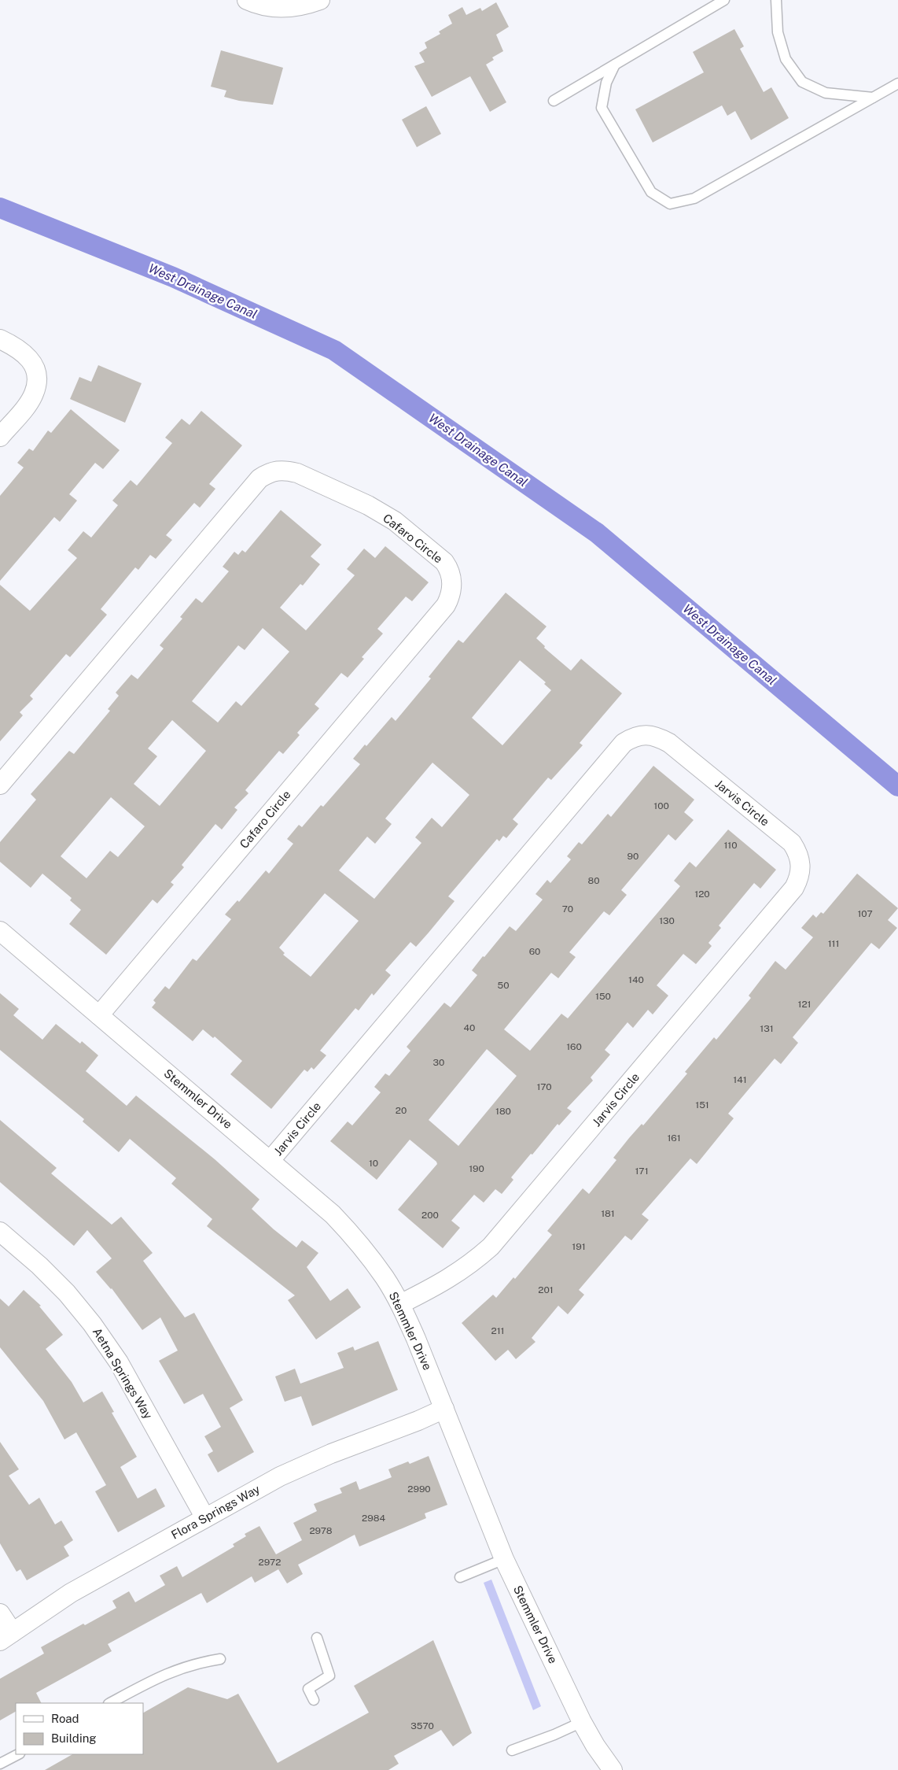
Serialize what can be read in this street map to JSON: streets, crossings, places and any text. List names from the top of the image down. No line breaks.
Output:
{"streets":{"street":["Cafaro Circle","Jarvis Circle","Stemmler Drive","Aetna Springs Way","Flora Springs Way"]},"crossings":[["Cafaro Circle","Stemmler Drive"],["Jarvis Circle","Stemmler Drive"],["Stemmler Drive","Flora Springs Way"],["Aetna Springs Way","Flora Springs Way"]],"water":["West Drainage Canal"],"house_numbers":["100","110","90","80","120","70","107","130","111","60","140","50","150","121","40","131","160","30","141","170","151","20","180","161","10","190","171","181","200","191","201","211","2990","2984","2978","2972","3570"],"legend":["Road","Building"]}
